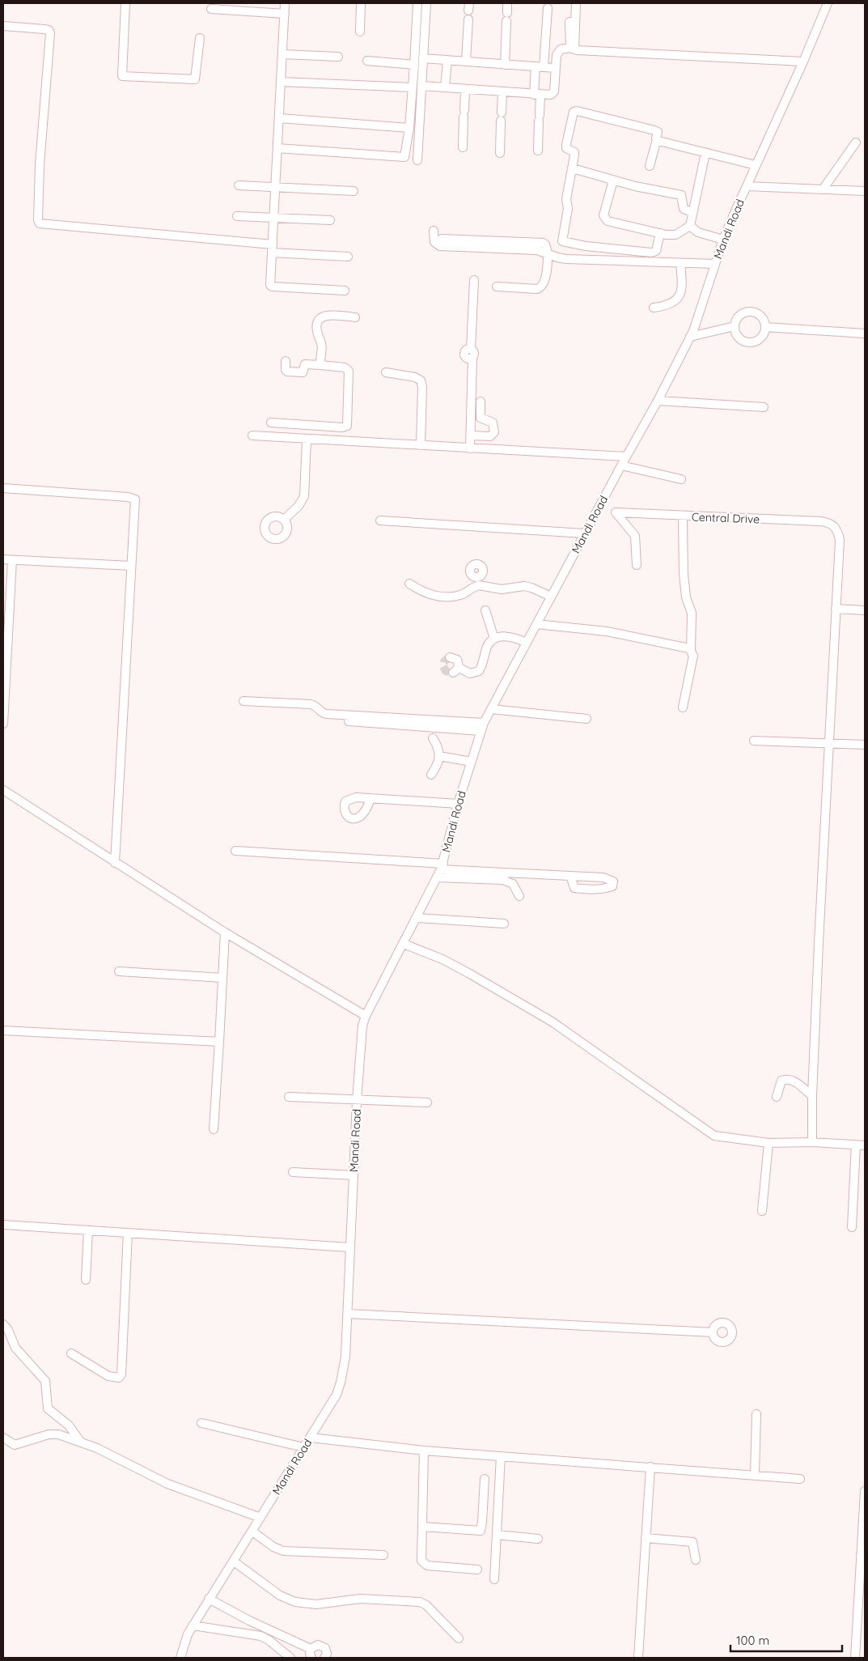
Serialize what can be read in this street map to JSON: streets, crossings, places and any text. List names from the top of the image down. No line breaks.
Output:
{"streets":{"street":["Mandi Road","Central Drive"]},"scale_bar":"100 m"}
